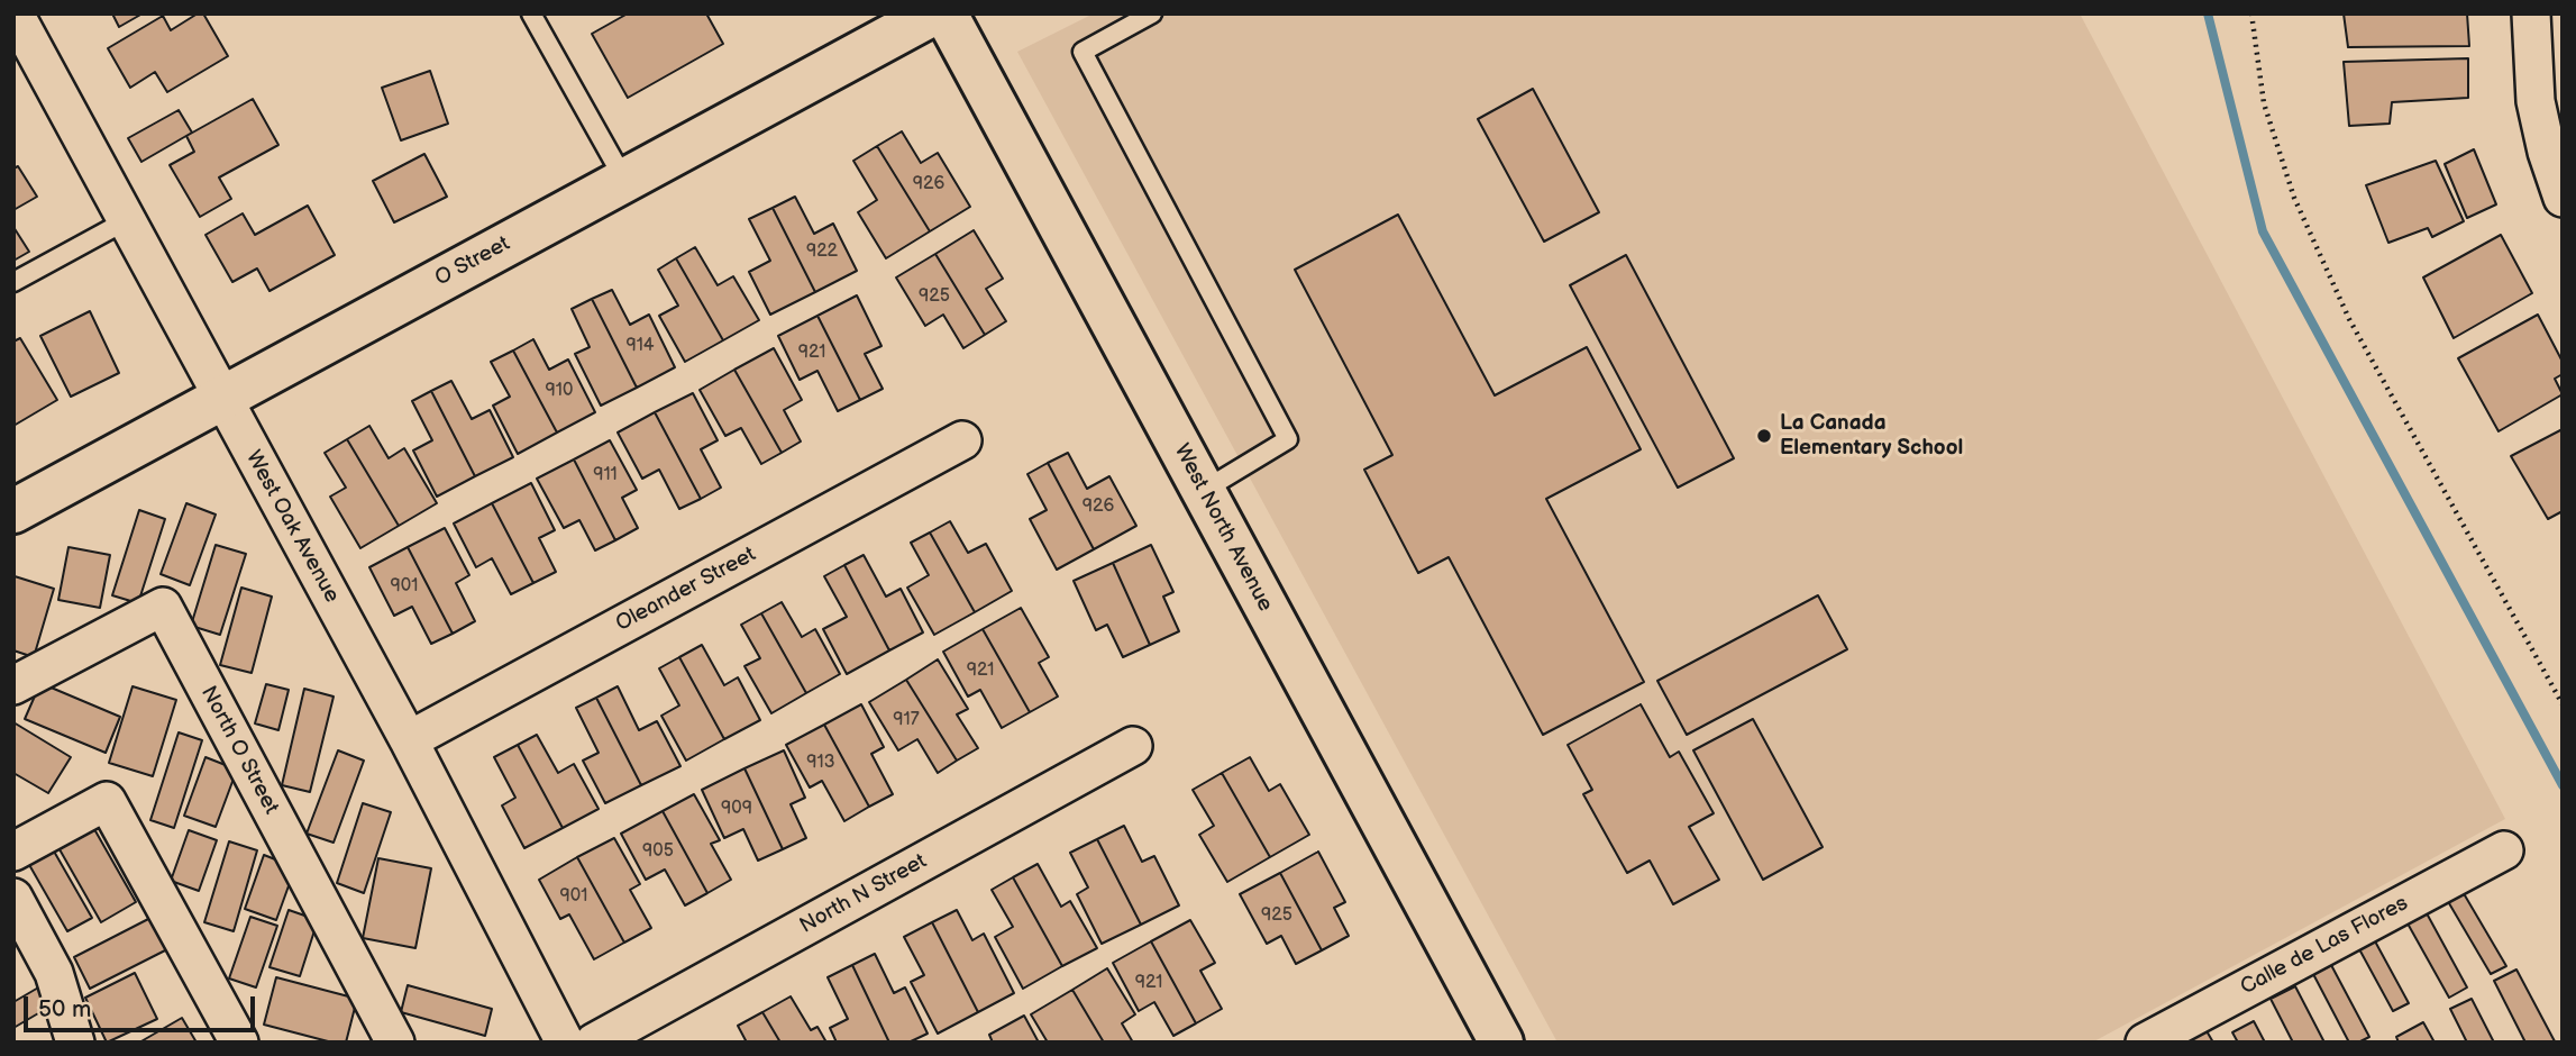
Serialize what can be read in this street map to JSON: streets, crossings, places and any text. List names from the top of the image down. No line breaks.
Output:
{"streets":{"street":["O Street","West Oak Avenue","West North Avenue","Oleander Street","North O Street","North N Street","Calle de Las Flores"]},"crossings":[["O Street","West Oak Avenue"],["West Oak Avenue","Oleander Street"]],"places":["La Canada Elementary School"],"house_numbers":["926","922","925","914","921","910","911","926","901","921","917","913","909","905","901","925","921"],"scale_bar":"50 m"}
